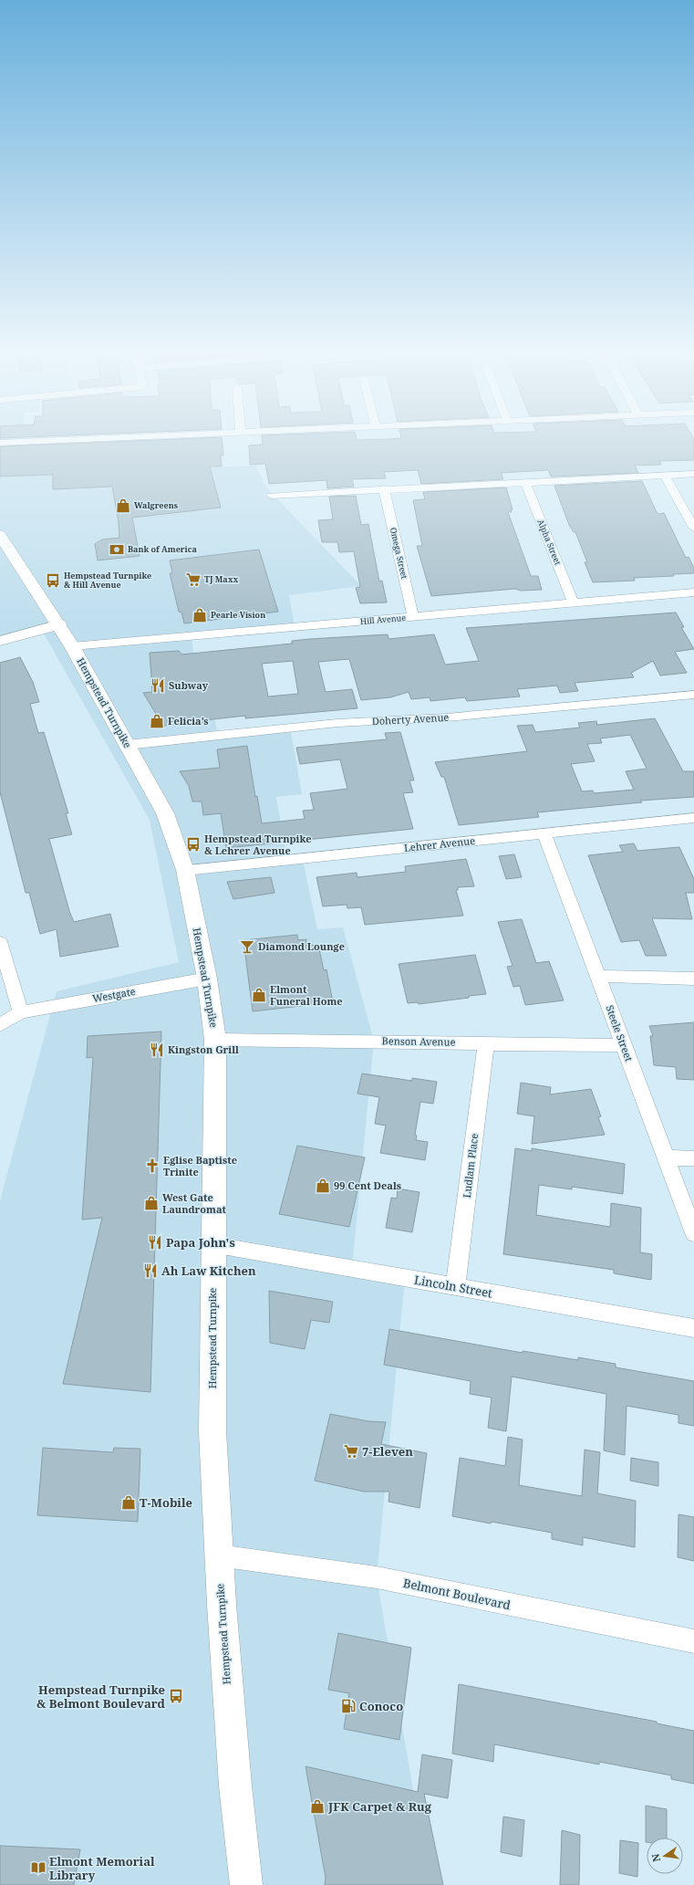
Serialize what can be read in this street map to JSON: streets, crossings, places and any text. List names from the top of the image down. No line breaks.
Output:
{"streets":{"main road":["Hempstead Turnpike"],"street":["Alpha Street","Omega Street","Hill Avenue","Doherty Avenue","Lehrer Avenue","Westgate","Steele Street","Benson Avenue","Ludlam Place","Lincoln Street","Belmont Boulevard"]},"crossings":[["Alpha Street","Hill Avenue"],["Omega Street","Hill Avenue"],["Hill Avenue","Hempstead Turnpike"],["Hempstead Turnpike","Doherty Avenue"],["Hempstead Turnpike","Lehrer Avenue"],["Hempstead Turnpike","Westgate"],["Hempstead Turnpike","Benson Avenue"],["Hempstead Turnpike","Lincoln Street"],["Hempstead Turnpike","Belmont Boulevard"],["Lehrer Avenue","Steele Street"],["Steele Street","Benson Avenue"],["Benson Avenue","Ludlam Place"],["Ludlam Place","Lincoln Street"]],"places":{"shop":["Walgreens","Pearle Vision","Felicia’s","Elmont Funeral Home","99 Cent Deals","West Gate Laundromat","T-Mobile","JFK Carpet & Rug"],"bank":["Bank of America"],"supermarket":["TJ Maxx","7-Eleven"],"bus stop":["Hempstead Turnpike & Hill Avenue","Hempstead Turnpike & Lehrer Avenue","Hempstead Turnpike & Belmont Boulevard"],"restaurant":["Subway","Kingston Grill","Papa John's","Ah Law Kitchen"],"bar":["Diamond Lounge"],"church":["Eglise Baptiste Trinite"],"fuel station":["Conoco"],"library":["Elmont Memorial Library"]},"north":"left"}
